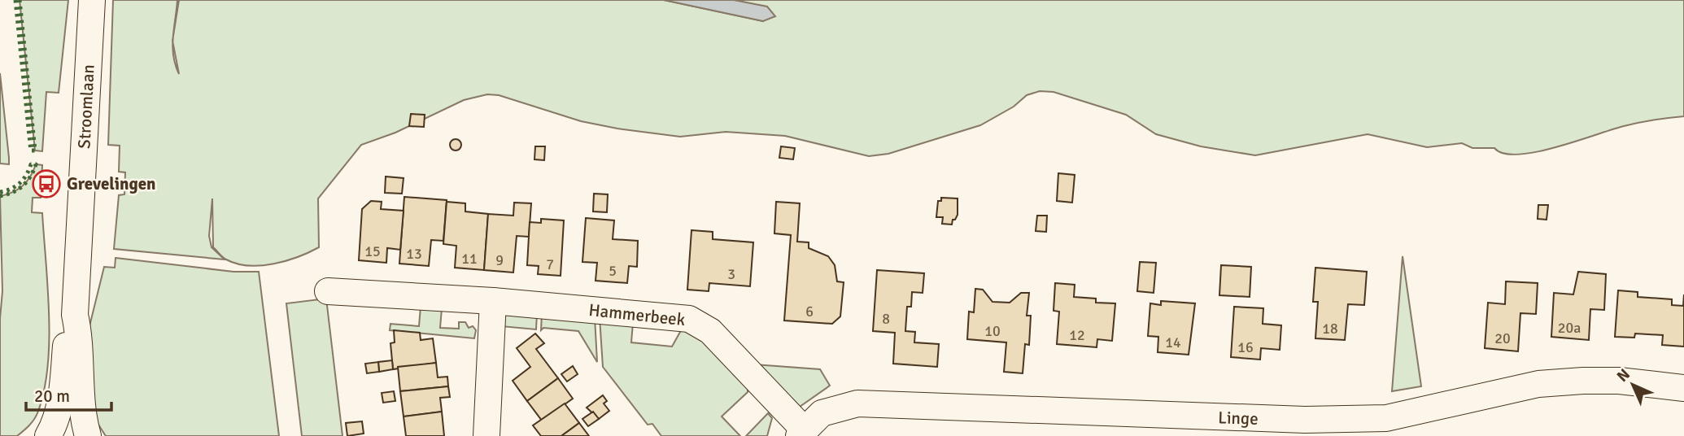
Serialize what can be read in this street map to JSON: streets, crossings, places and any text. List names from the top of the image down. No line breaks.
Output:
{"streets":{"street":["Stroomlaan","Hammerbeek","Linge"]},"crossings":[["Hammerbeek","Linge"]],"places":{"bus stop":["Grevelingen"]},"house_numbers":["15","13","11","9","7","5","3","6","8","20a","18","10","12","20","14","16"],"scale_bar":"20 m","north":"top left"}
